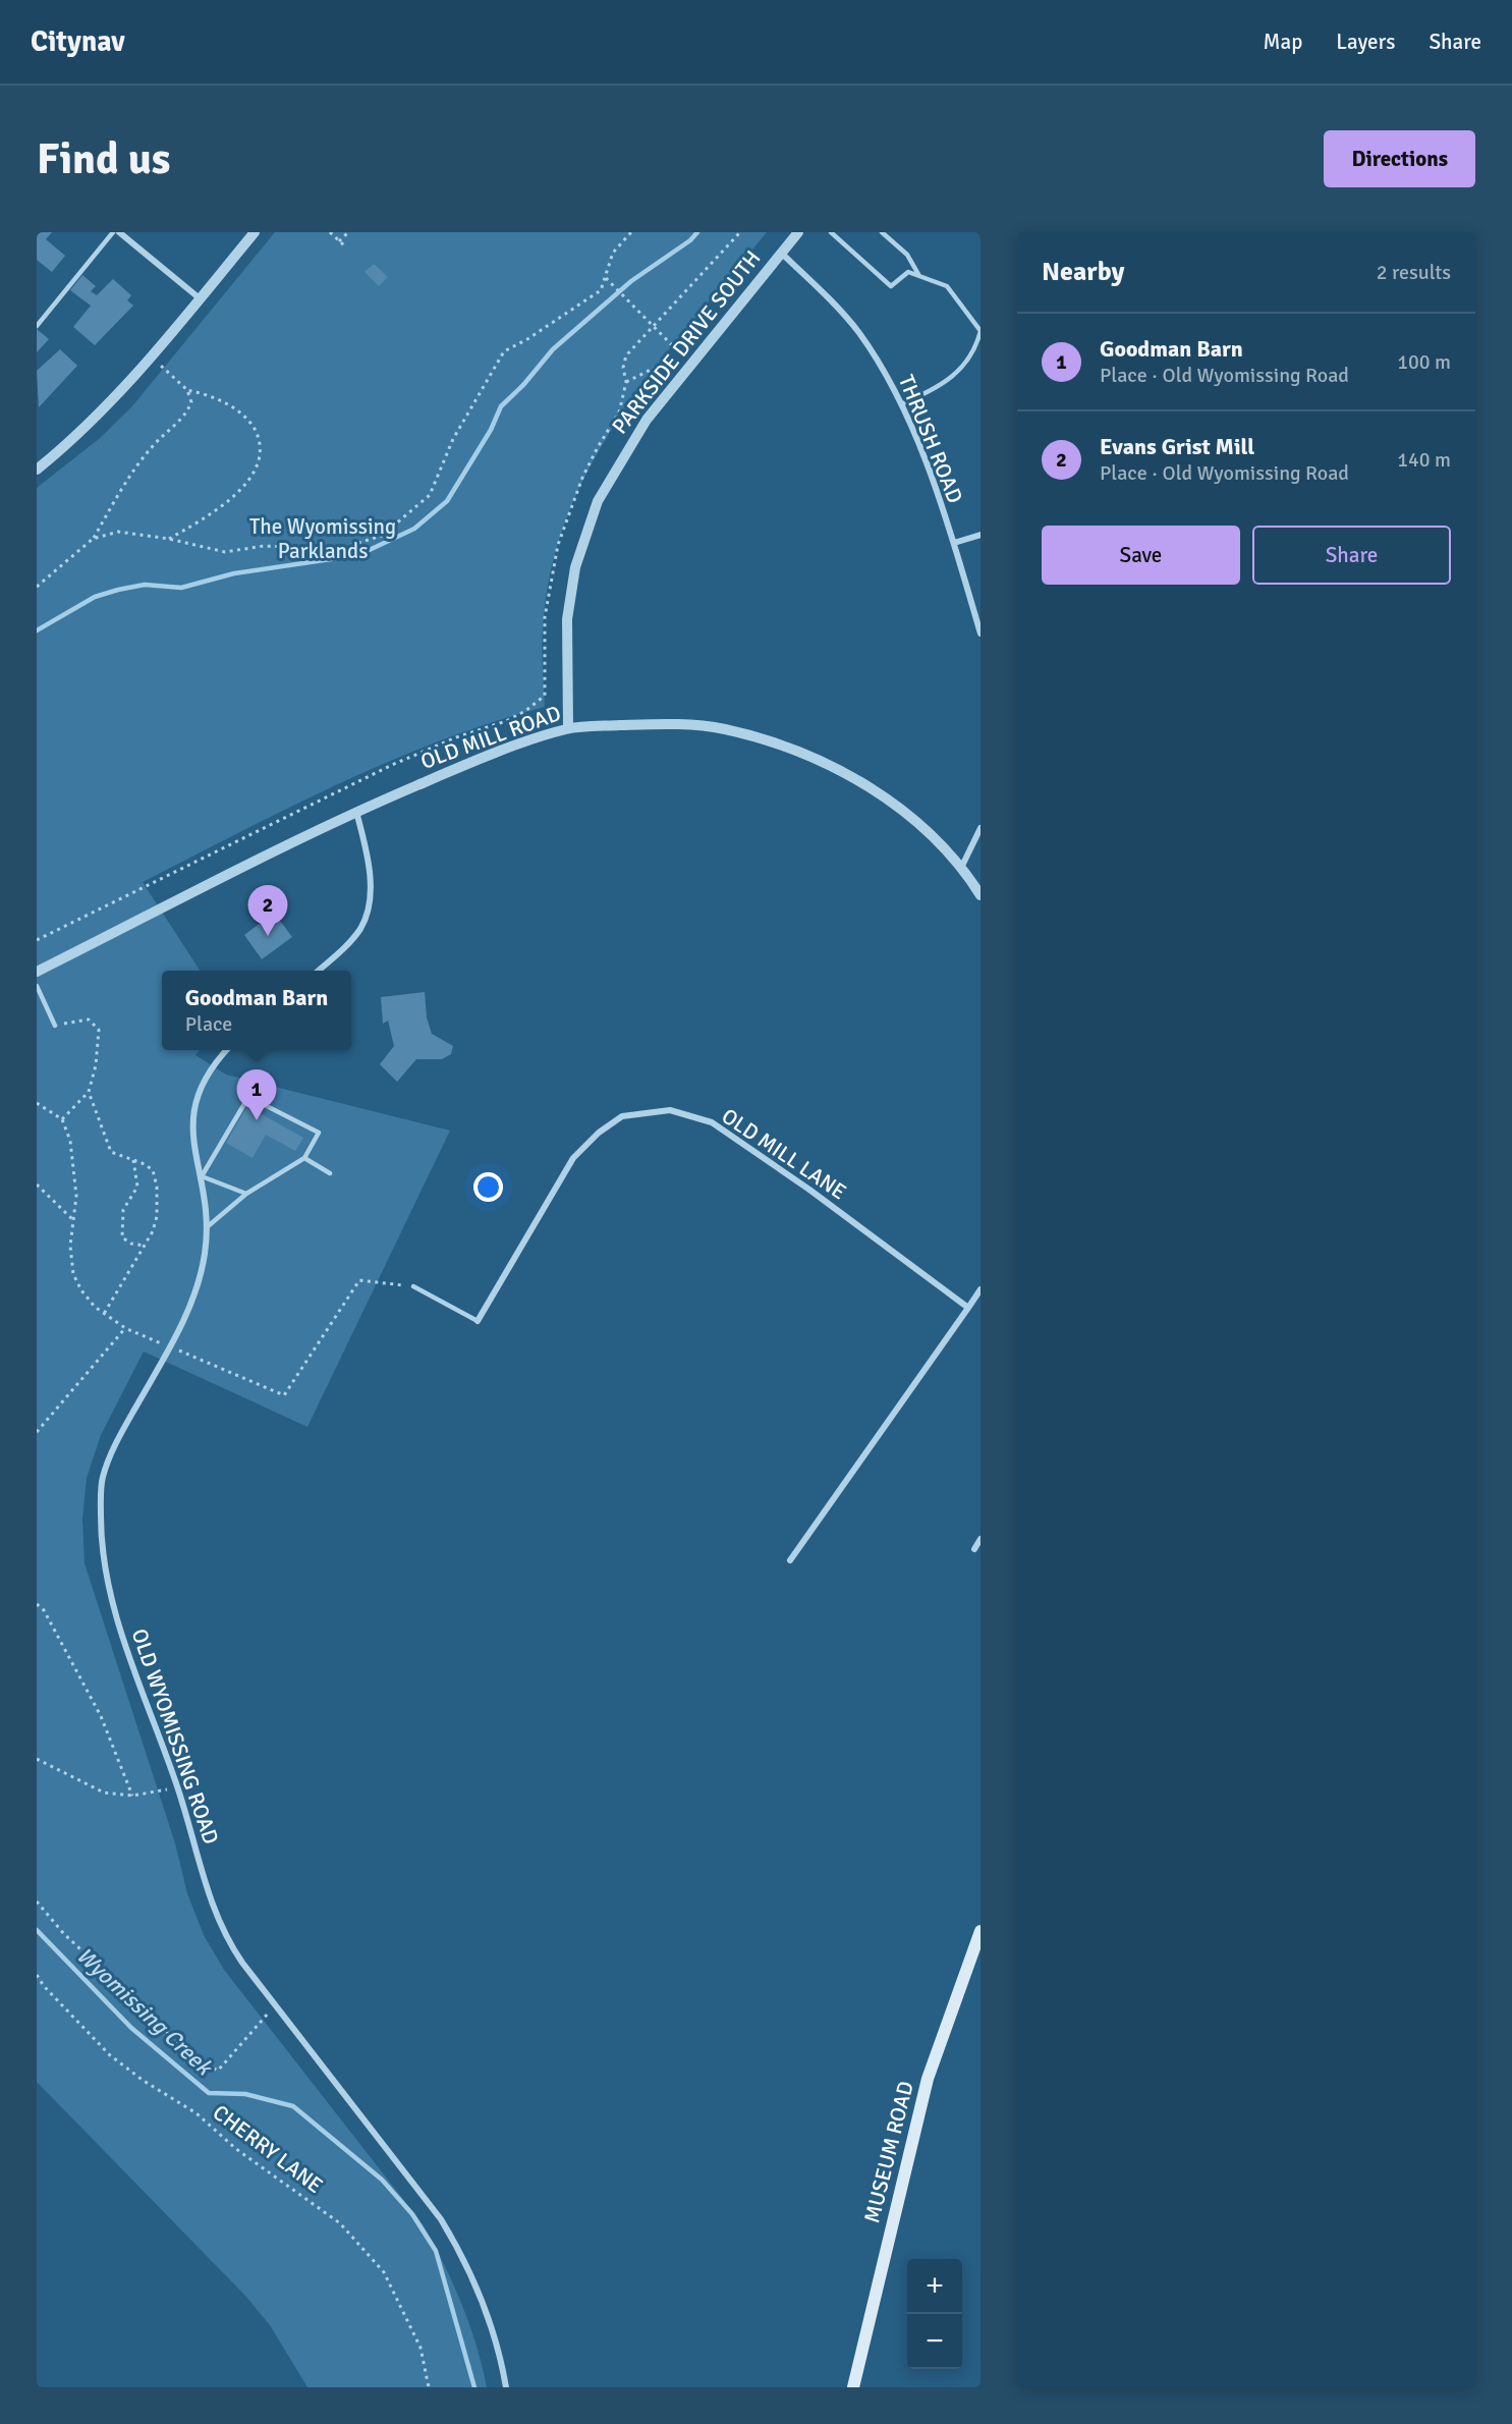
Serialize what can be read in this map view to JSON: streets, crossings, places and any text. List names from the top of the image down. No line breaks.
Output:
{"streets":{"main road":["MUSEUM ROAD"],"street":["PARKSIDE DRIVE SOUTH","THRUSH ROAD","OLD MILL ROAD","OLD MILL LANE","OLD WYOMISSING ROAD"],"path":["CHERRY LANE"]},"crossings":[["PARKSIDE DRIVE SOUTH","THRUSH ROAD"],["PARKSIDE DRIVE SOUTH","OLD MILL ROAD"]],"water":["Wyomissing Creek"],"parks":["The Wyomissing Parklands"],"page":{"header":"Citynav","nav":["Map","Layers","Share"],"buttons":["Directions",["Save","Share"]],"title":"Find us","heading":["Nearby","2 results"],"list":[{"mark":"1","name":"Goodman Barn","note":"Place · Old Wyomissing Road","value":"100 m"},{"mark":"2","name":"Evans Grist Mill","note":"Place · Old Wyomissing Road","value":"140 m"}],"pins":["2","1"],"popup":["Goodman Barn","Place"],"map_buttons":["+","−"]}}
